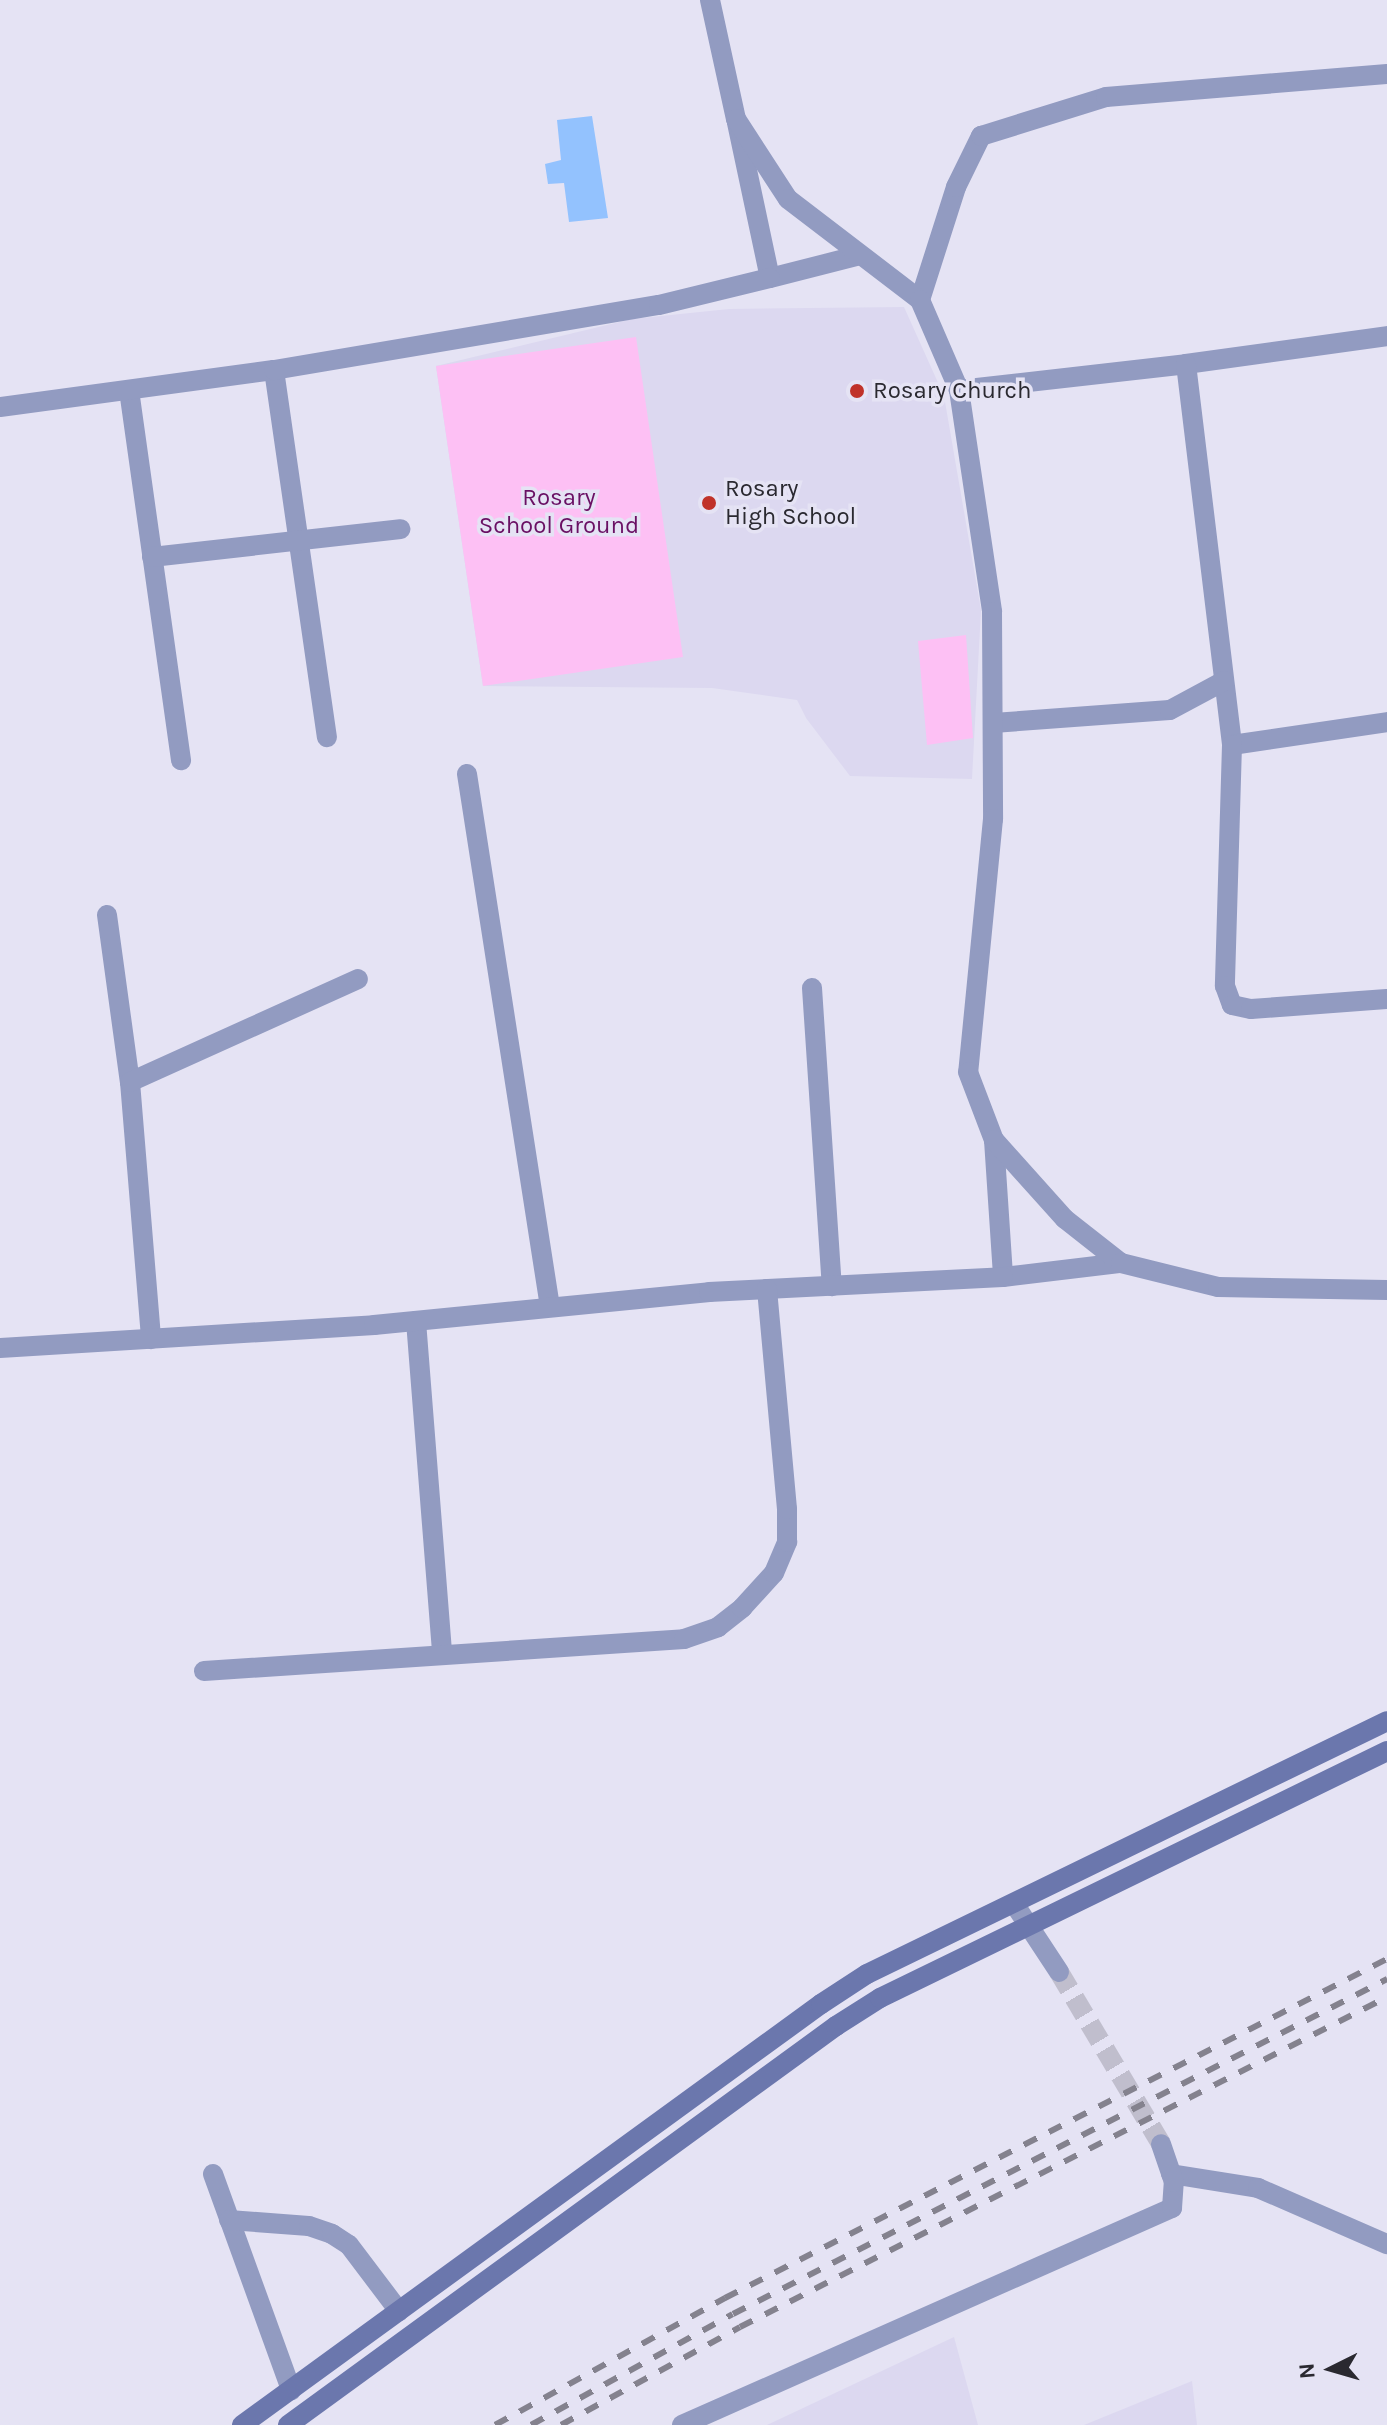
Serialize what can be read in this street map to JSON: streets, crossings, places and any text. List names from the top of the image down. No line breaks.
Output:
{"parks":["Rosary School Ground"],"places":["Rosary Church","Rosary High School"],"north":"left"}
